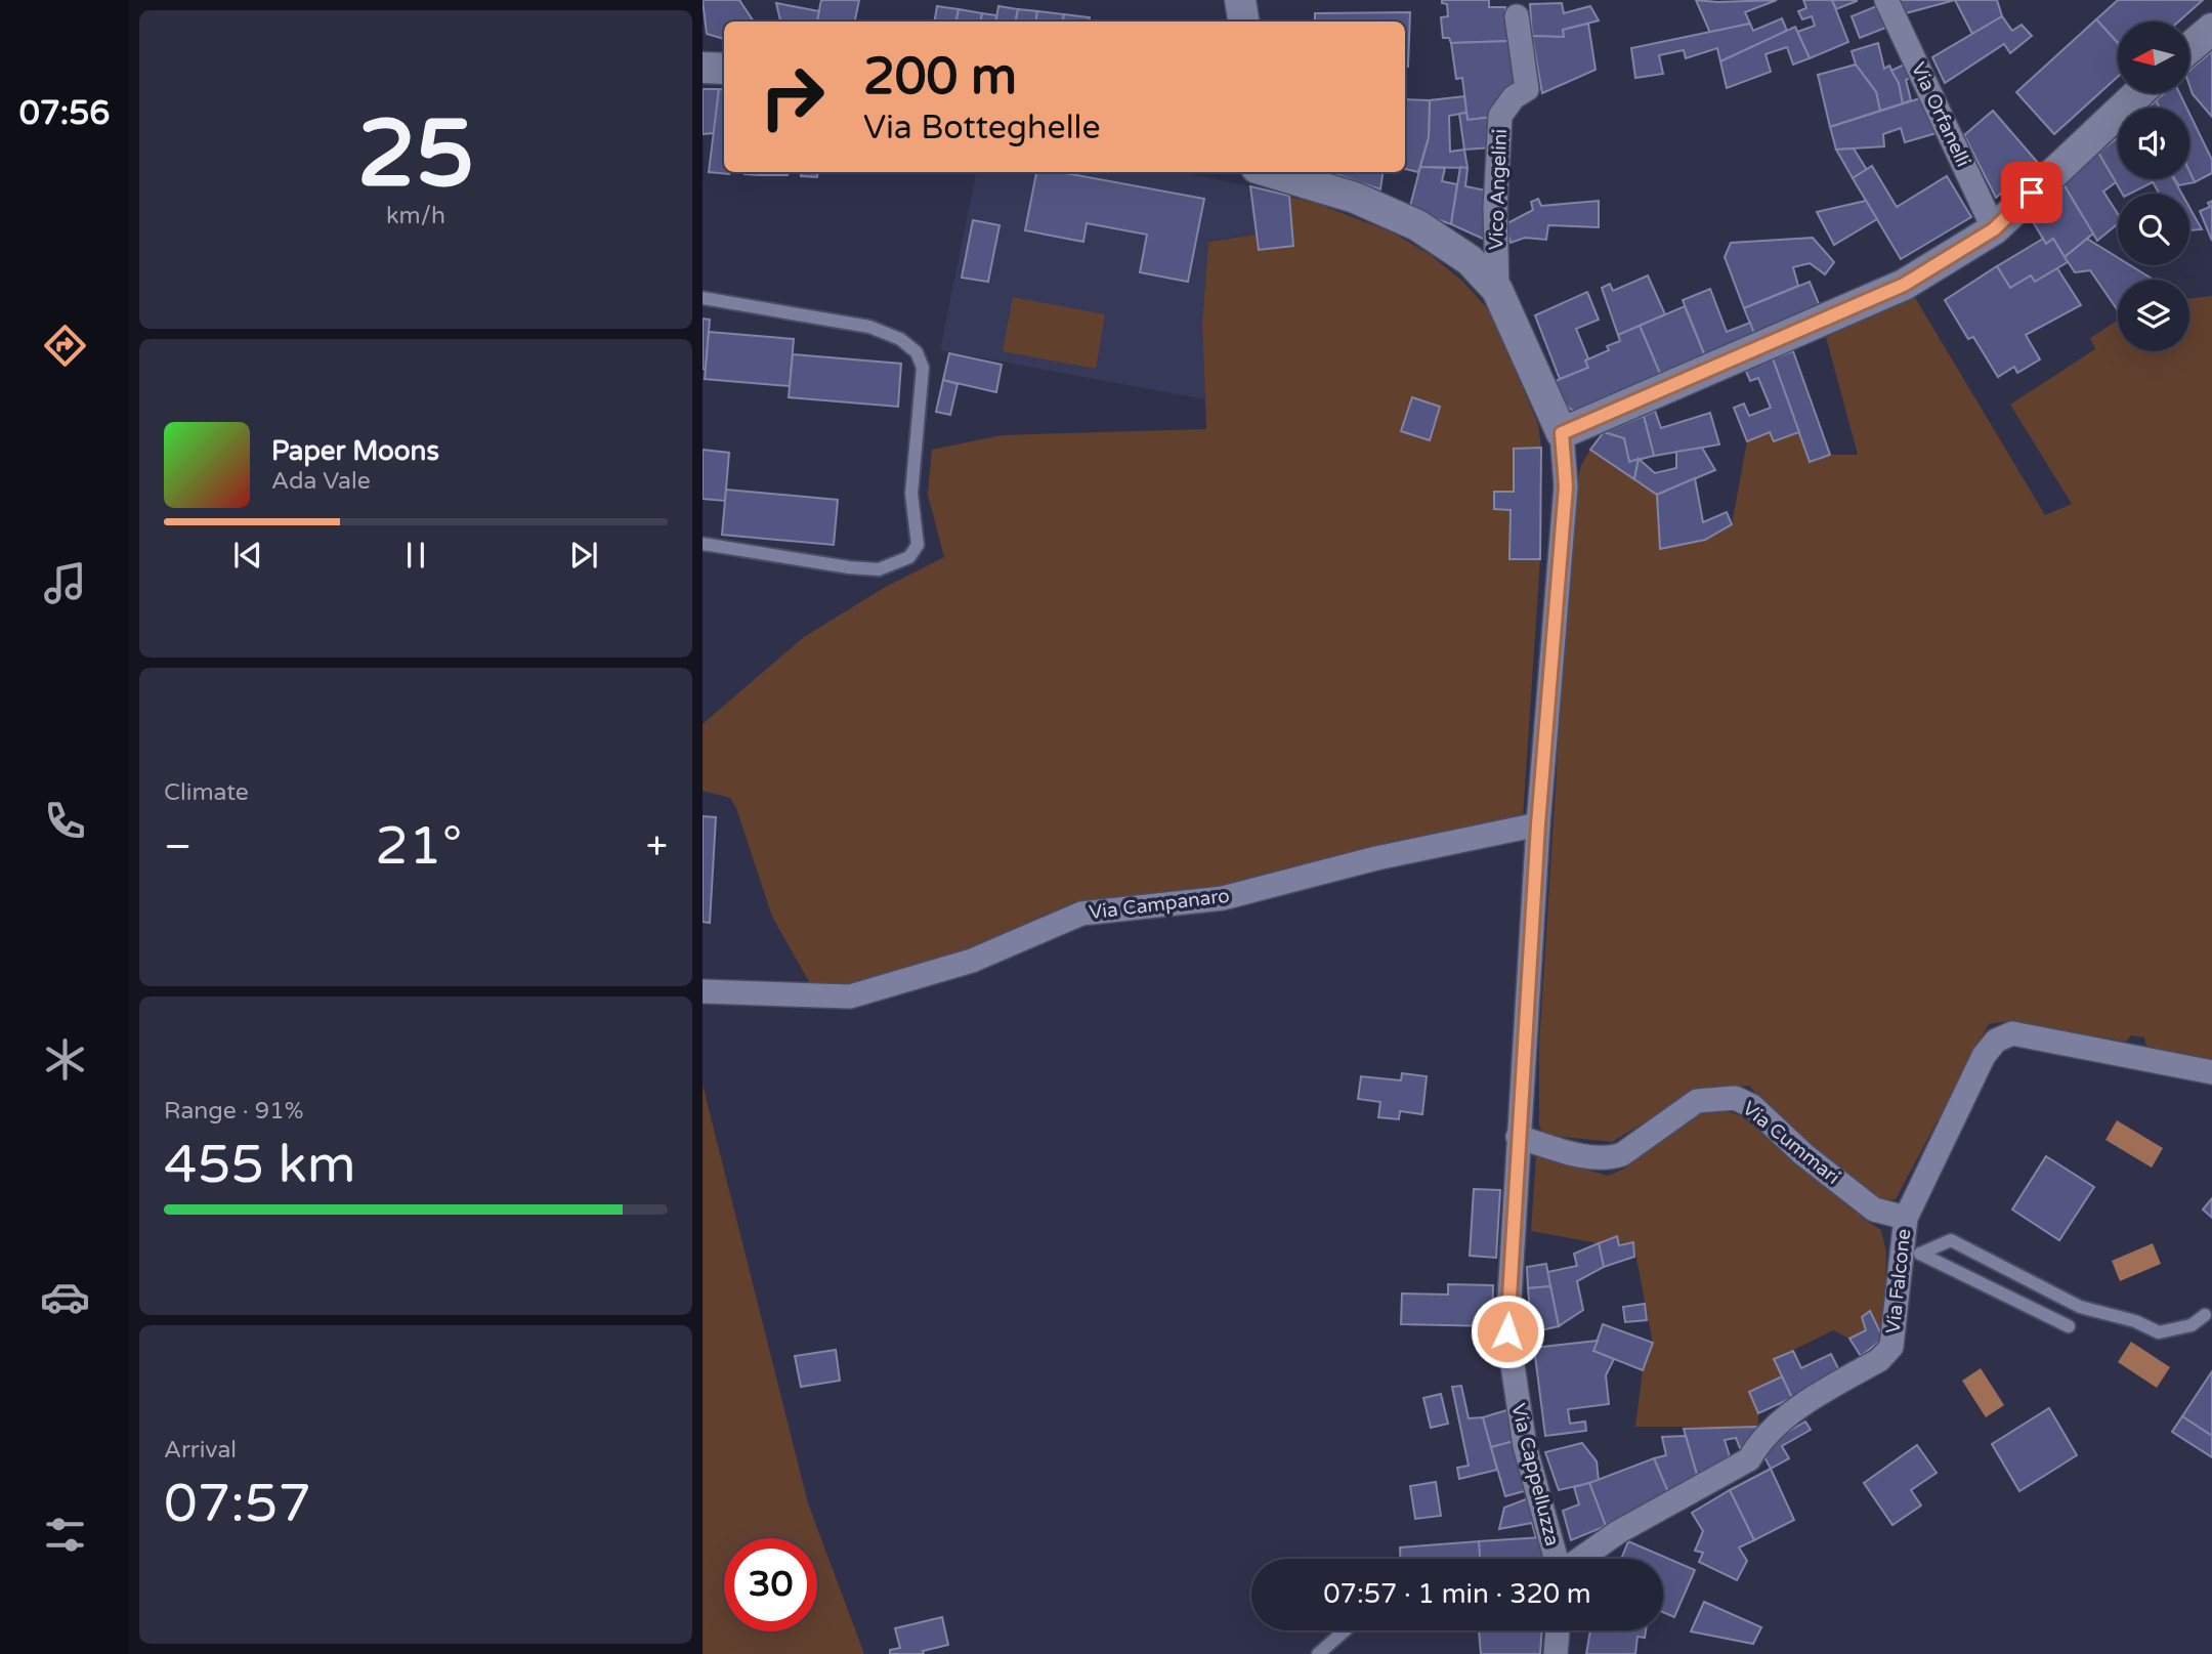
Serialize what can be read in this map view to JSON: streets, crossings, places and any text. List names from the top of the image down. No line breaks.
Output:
{"streets":{"street":["Via Orfanelli","Vico Angelini","Via Campanaro","Via Cummari","Via Falcone","Via Cappelluzza"]},"crossings":[["Via Campanaro","Via Cappelluzza"],["Via Cummari","Via Falcone"],["Via Cummari","Via Cappelluzza"]],"north":"left","page":{"tabs":"07:56","tile":[["25","km/h"],"Climate",["Range · 91%","455 km"],["Arrival","07:57"]],"turn":["200 m","Via Botteghelle"],"song":["Paper Moons","Ada Vale"],"heat":["−","21°","+"],"limit":"30","trip":"07:57 · 1 min · 320 m"}}
